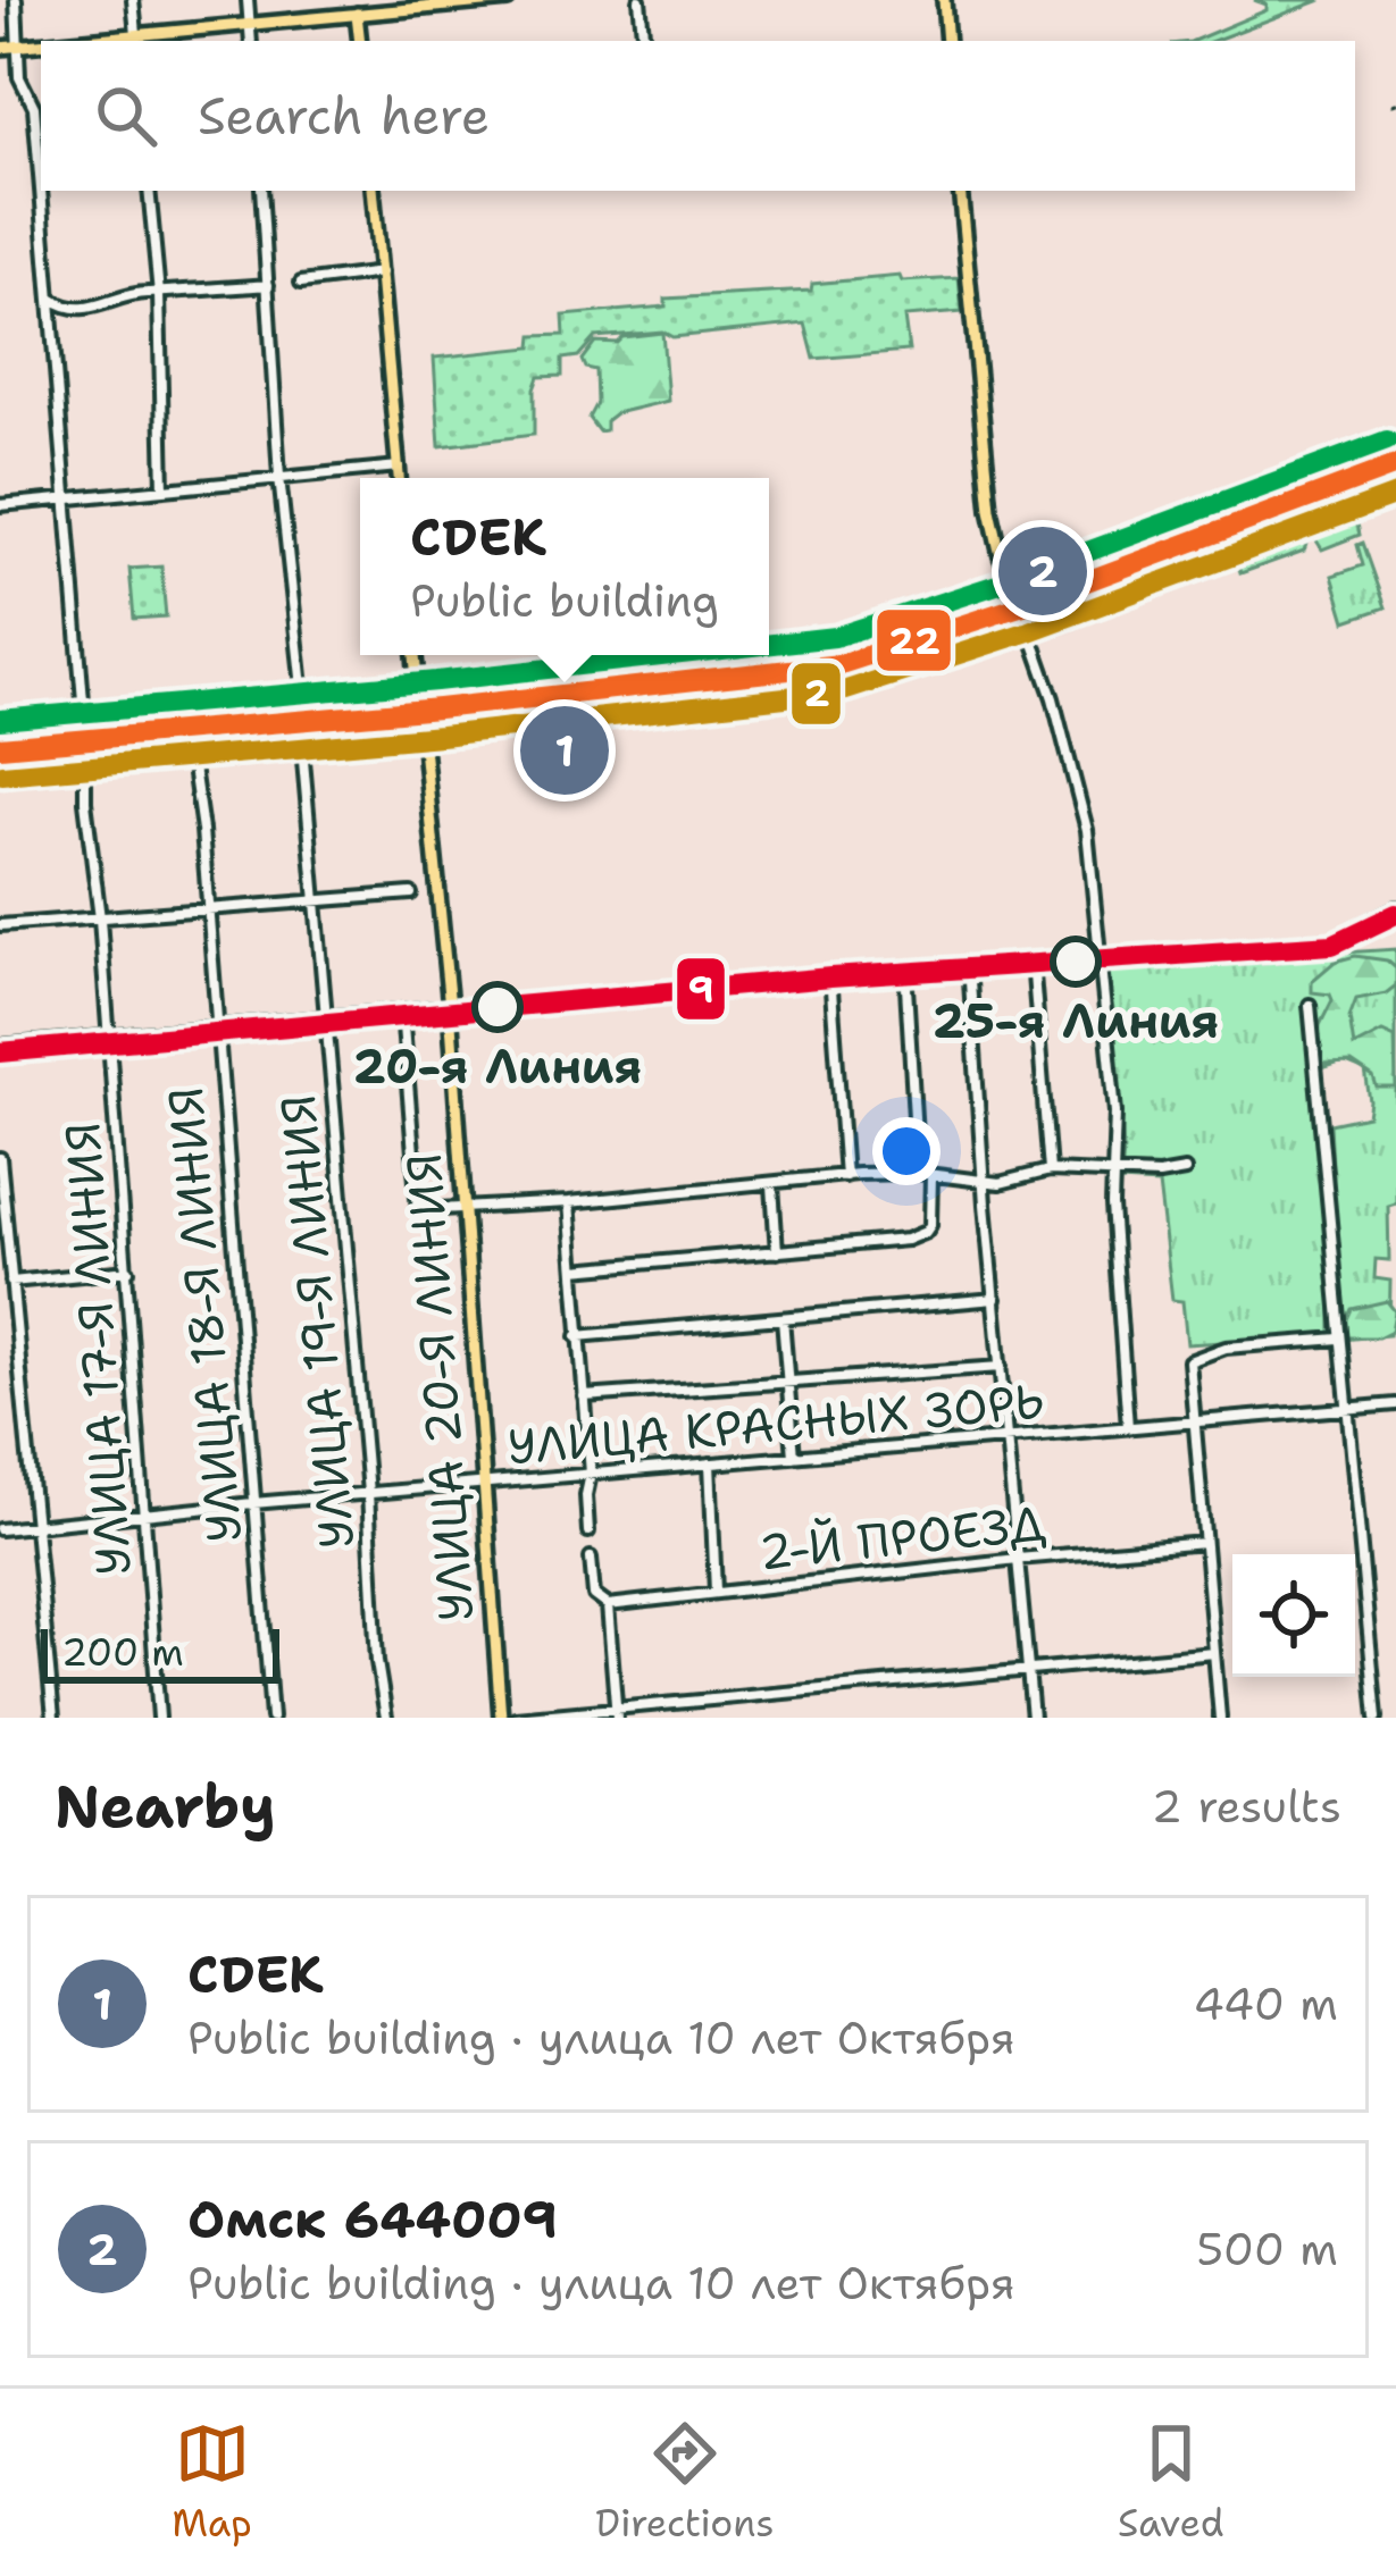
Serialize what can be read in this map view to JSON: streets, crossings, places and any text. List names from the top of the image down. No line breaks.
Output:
{"streets":{"main road":["УЛИЦА 20-Я ЛИНИЯ"],"street":["УЛИЦА 18-Я ЛИНИЯ","УЛИЦА 19-Я ЛИНИЯ","УЛИЦА 17-Я ЛИНИЯ","УЛИЦА КРАСНЫХ ЗОРЬ","2-Й ПРОЕЗД"]},"crossings":[["УЛИЦА 18-Я ЛИНИЯ","УЛИЦА КРАСНЫХ ЗОРЬ"],["УЛИЦА 19-Я ЛИНИЯ","УЛИЦА КРАСНЫХ ЗОРЬ"],["УЛИЦА 17-Я ЛИНИЯ","УЛИЦА КРАСНЫХ ЗОРЬ"],["УЛИЦА 20-Я ЛИНИЯ","УЛИЦА КРАСНЫХ ЗОРЬ"]],"places":["25-я Линия","20-я Линия"],"lines":["transit line 22","transit line 2","transit line 9"],"scale_bar":"200 m","page":{"search":"Search here","popup":["CDEK","Public building"],"pins":["2","1"],"scale":"200 m","heading":["Nearby","2 results"],"list":[{"mark":"1","name":"CDEK","note":"Public building · улица 10 лет Октября","value":"440 m"},{"mark":"2","name":"Омск 644009","note":"Public building · улица 10 лет Октября","value":"500 m"}],"nav":["Map","Directions","Saved"]}}
